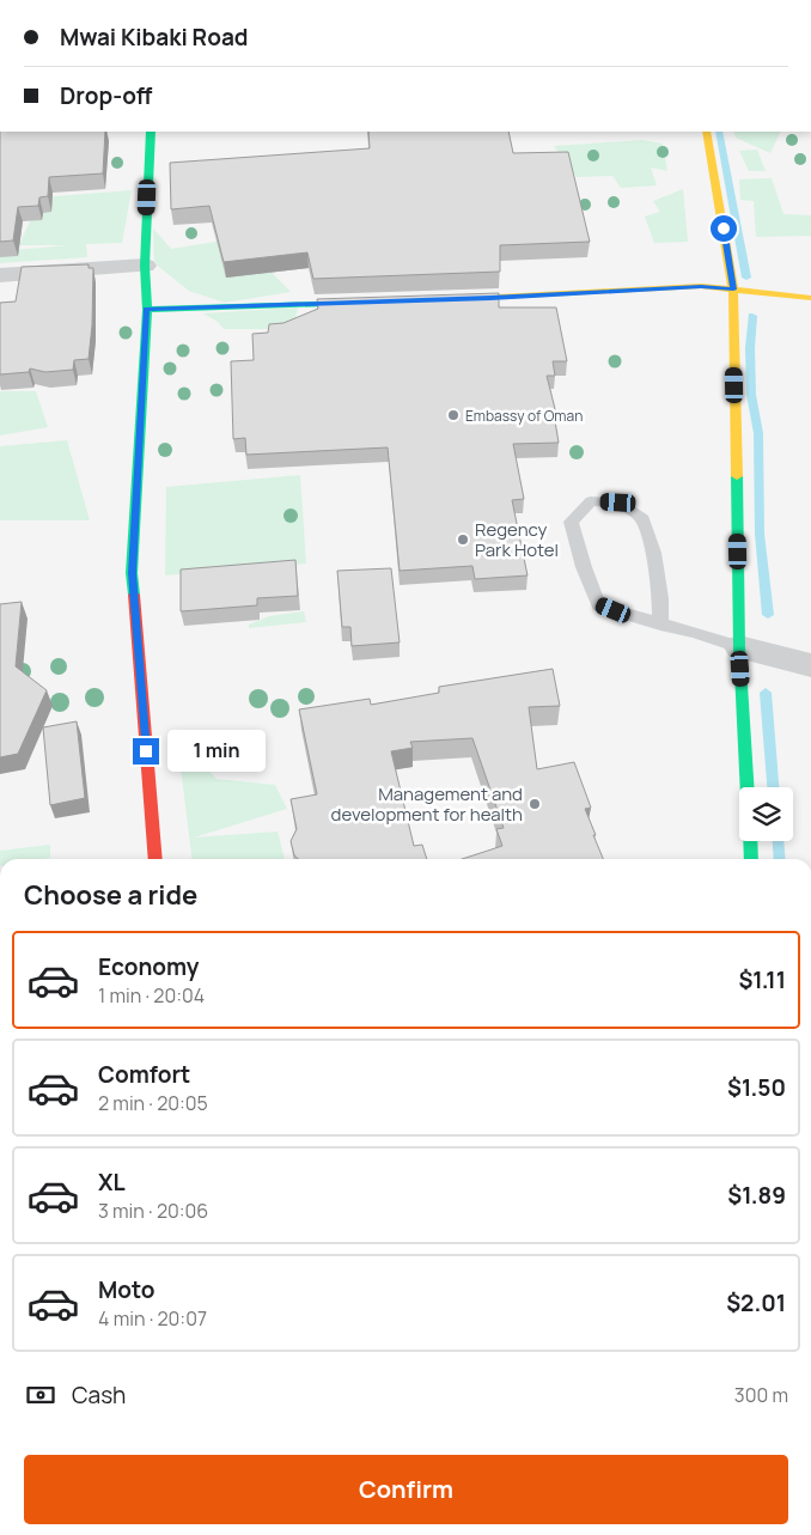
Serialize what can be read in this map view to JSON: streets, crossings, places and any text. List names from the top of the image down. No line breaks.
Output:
{"places":["Embassy of Oman","Regency Park Hotel","Management and development for health"],"page":{"banner":["Mwai Kibaki Road","Drop-off"],"bubble":"1 min","heading":"Choose a ride","list":[{"name":"Economy","note":"1 min · 20:04","value":"$1.11"},{"name":"Comfort","note":"2 min · 20:05","value":"$1.50"},{"name":"XL","note":"3 min · 20:06","value":"$1.89"},{"name":"Moto","note":"4 min · 20:07","value":"$2.01"}],"pay":["Cash","300 m"],"buttons":"Confirm"}}
